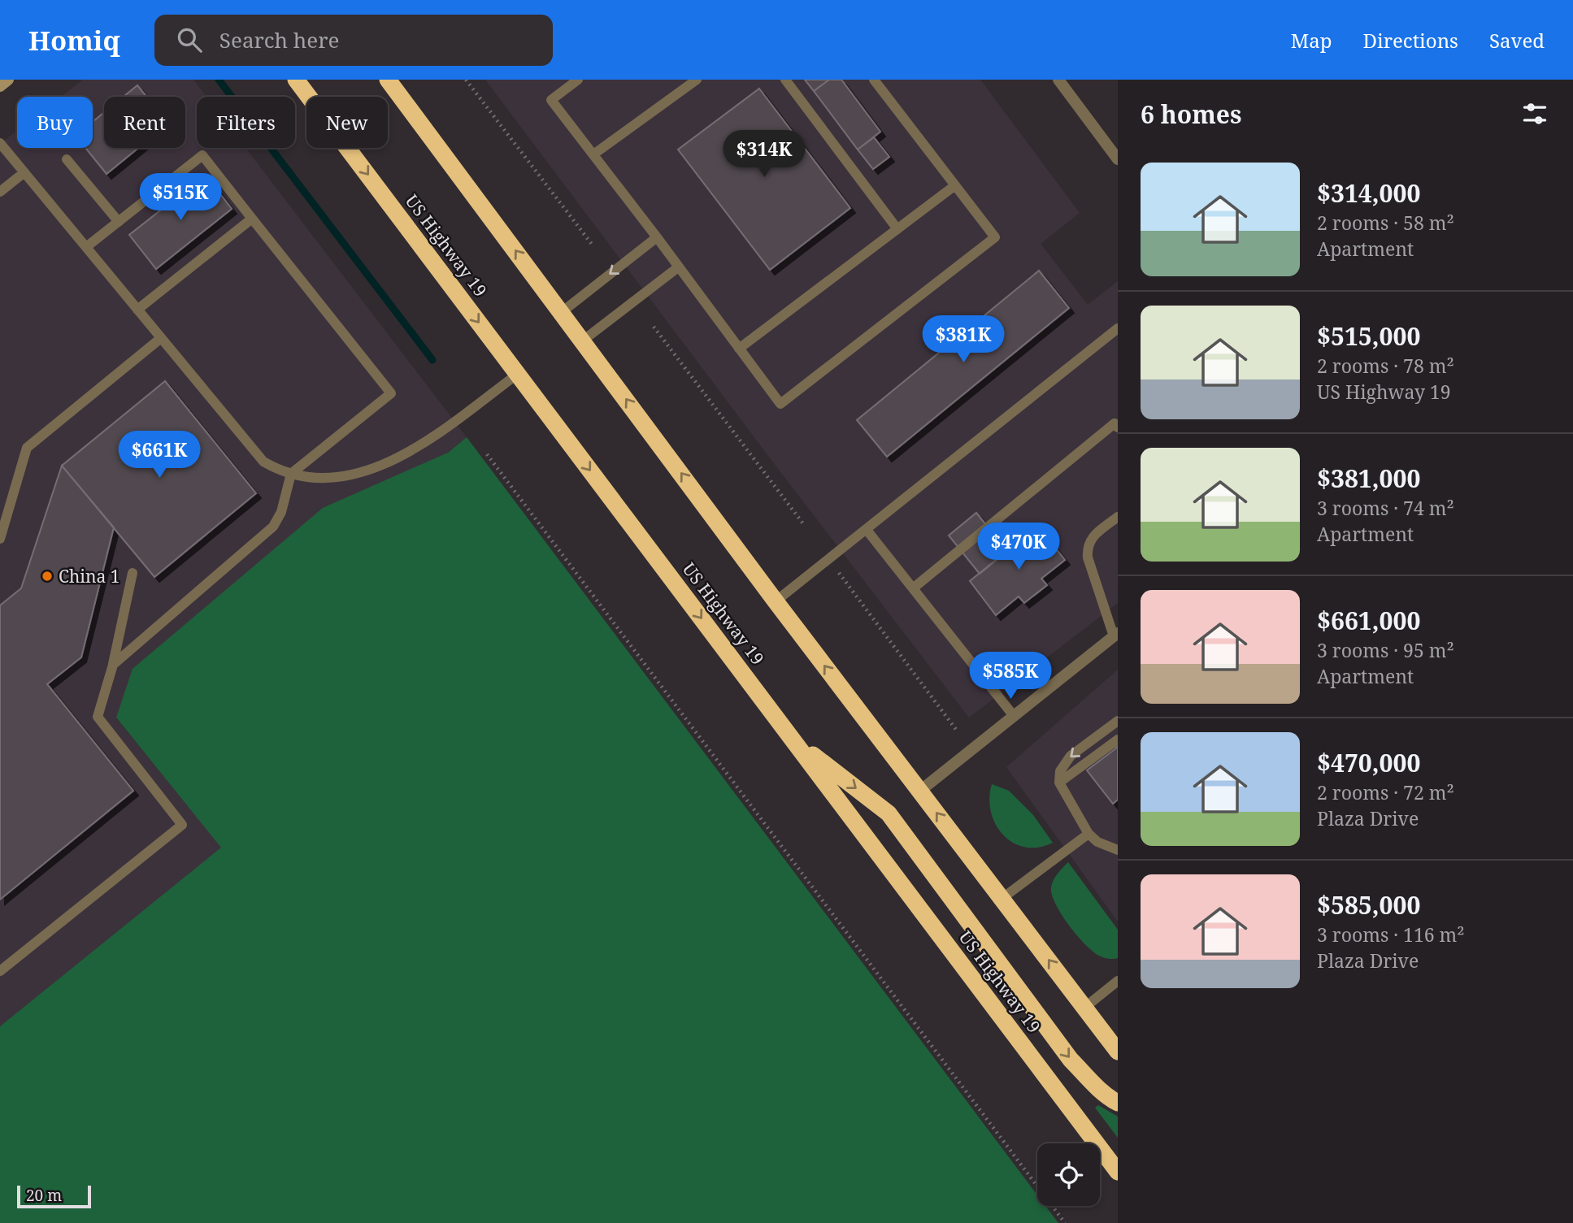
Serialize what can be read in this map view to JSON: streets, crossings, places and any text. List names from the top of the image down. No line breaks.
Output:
{"streets":{"highway":["US Highway 19"]},"places":["China 1"],"scale_bar":"20 m","page":{"header":"Homiq","search":"Search here","nav":["Map","Directions","Saved"],"heading":"6 homes","chip":["Buy","Rent","Filters","New"],"price":["$314K","$515K","$381K","$661K","$470K","$585K"],"list":[{"name":"$314,000","note":"2 rooms · 58 m² · Apartment"},{"name":"$515,000","note":"2 rooms · 78 m² · US Highway 19"},{"name":"$381,000","note":"3 rooms · 74 m² · Apartment"},{"name":"$661,000","note":"3 rooms · 95 m² · Apartment"},{"name":"$470,000","note":"2 rooms · 72 m² · Plaza Drive"},{"name":"$585,000","note":"3 rooms · 116 m² · Plaza Drive"}],"scale":"20 m"}}
